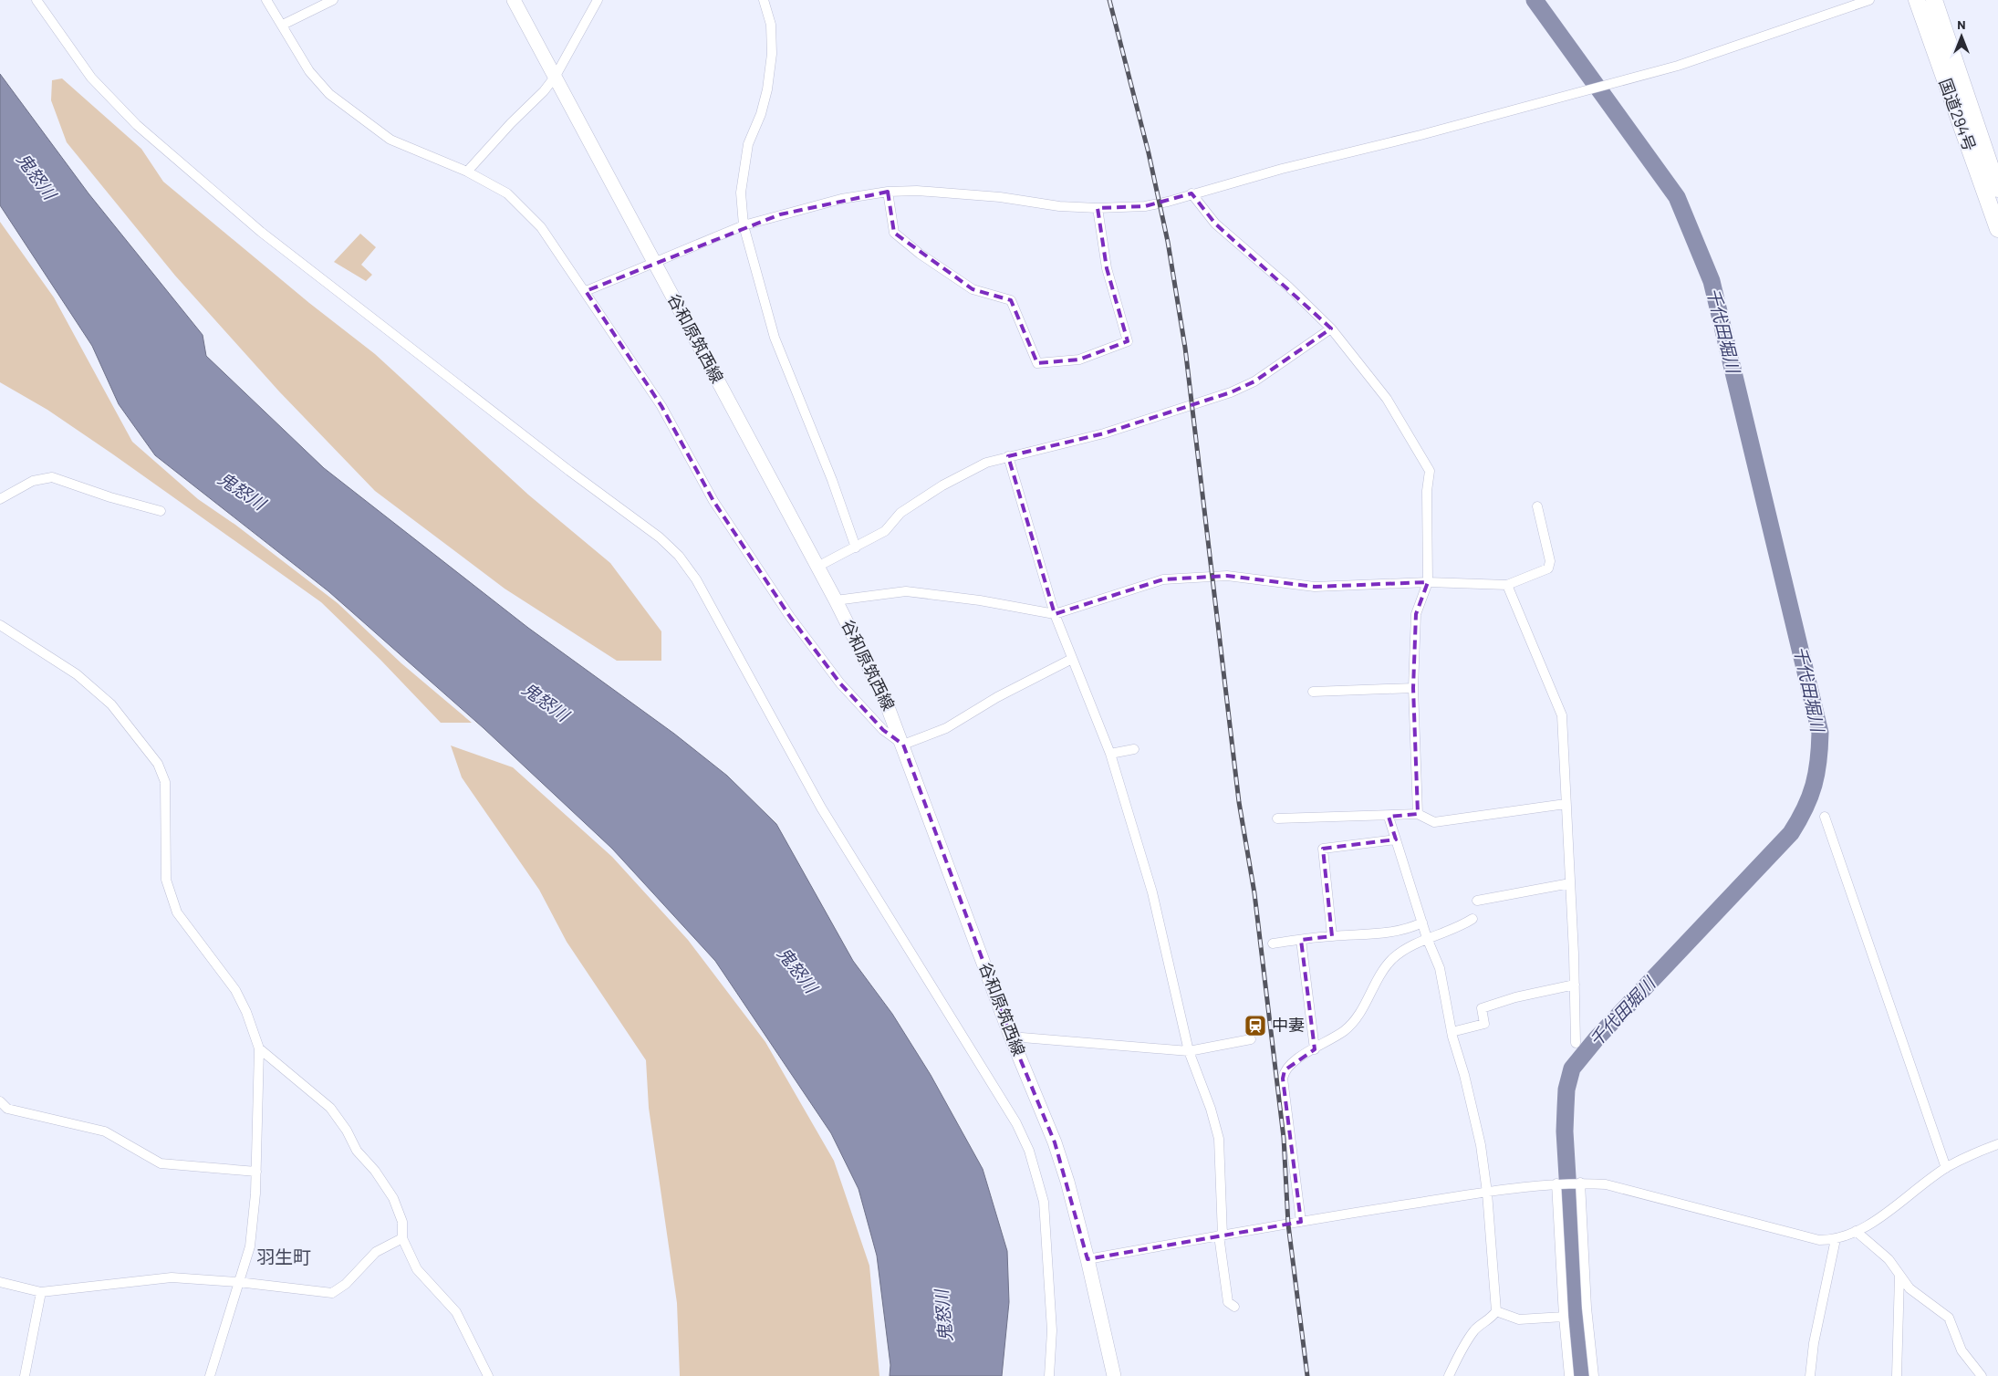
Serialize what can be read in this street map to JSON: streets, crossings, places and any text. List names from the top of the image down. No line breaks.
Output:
{"streets":{"highway":["国道294号"],"main road":["谷和原筑西線"]},"districts":["羽生町"],"water":["鬼怒川","千代田堀川"],"places":{"station":["中妻"]},"north":"top"}
